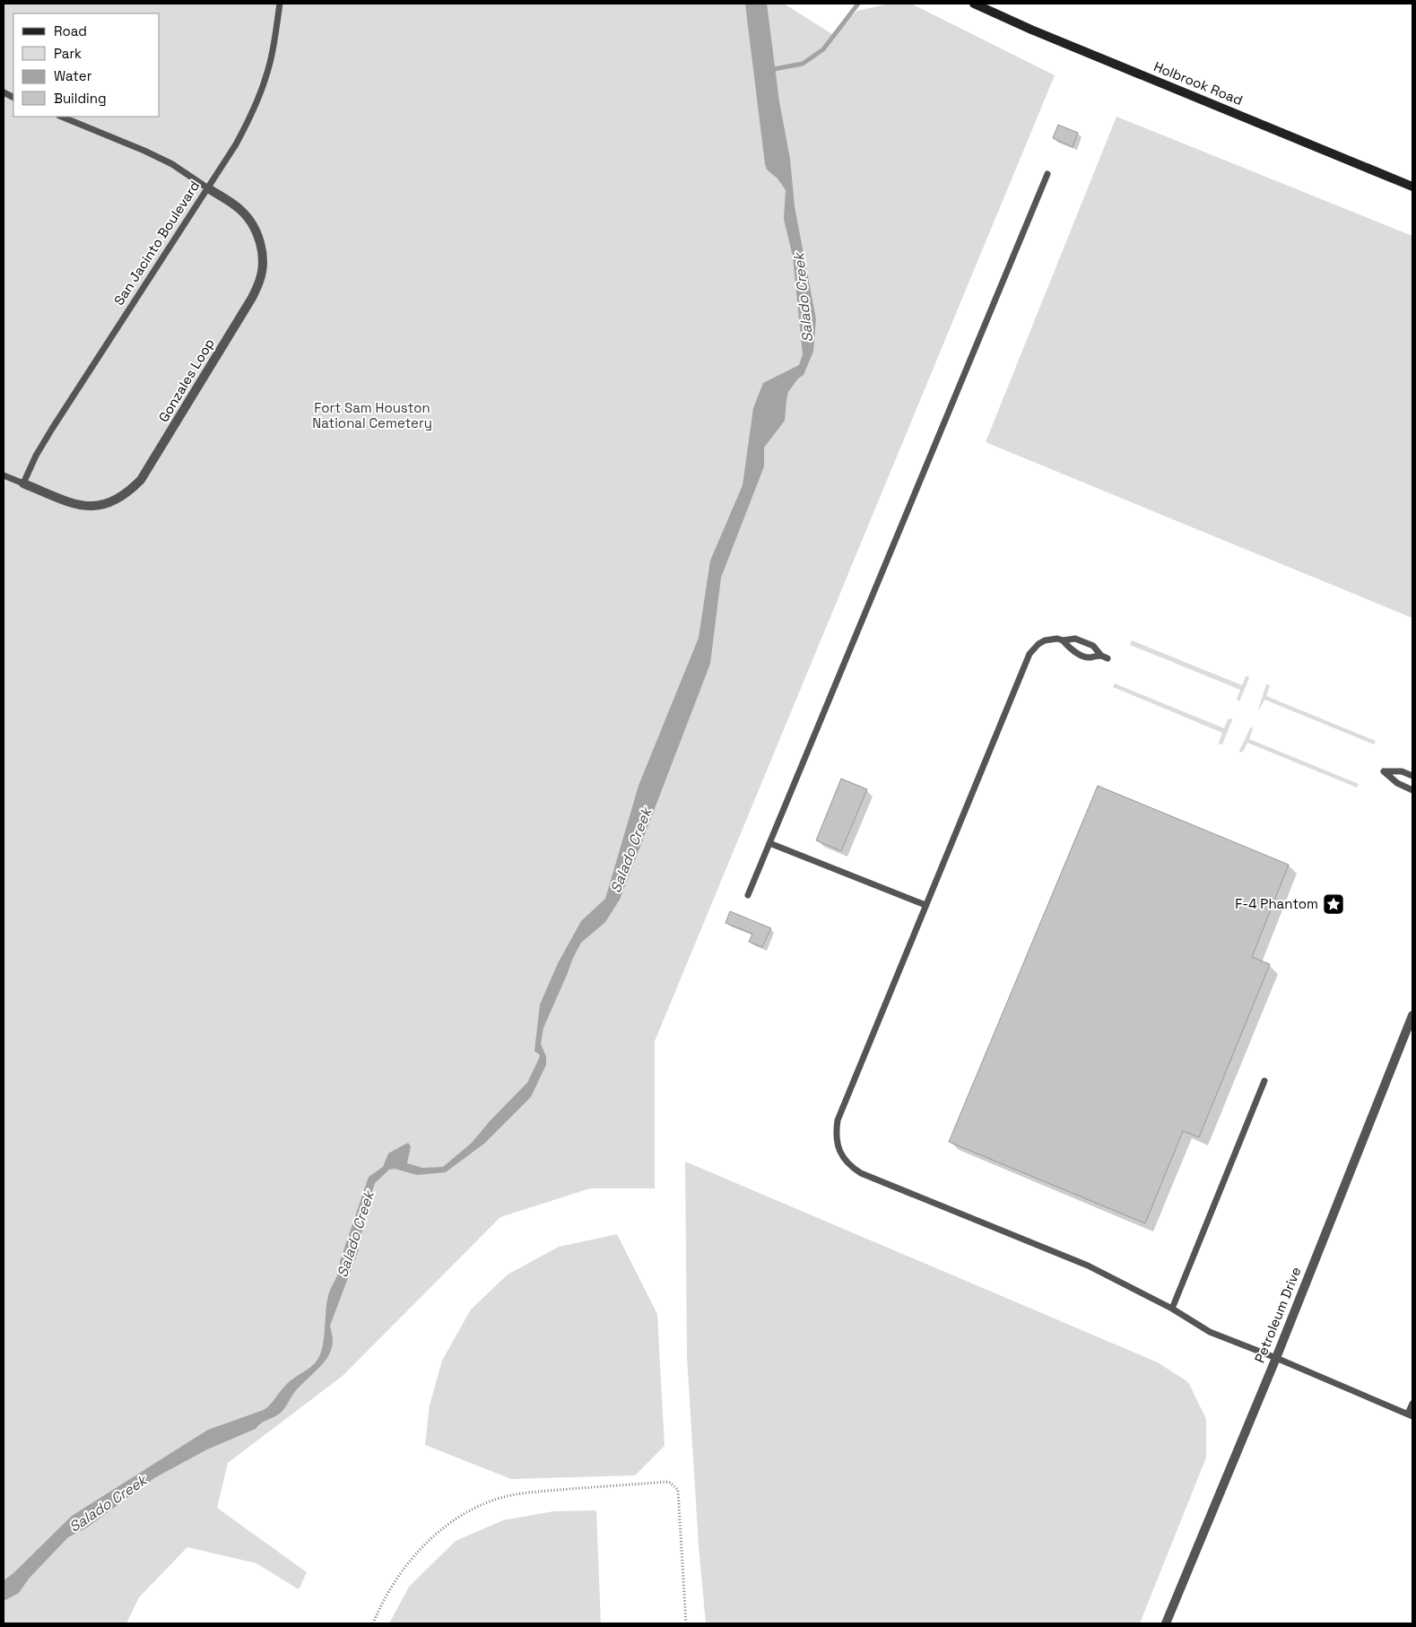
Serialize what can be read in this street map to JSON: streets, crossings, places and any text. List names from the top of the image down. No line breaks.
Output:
{"streets":{"street":["Holbrook Road","Gonzales Loop","Petroleum Drive"],"lane":["San Jacinto Boulevard"]},"crossings":[["San Jacinto Boulevard","Gonzales Loop"]],"water":["Salado Creek"],"parks":["Fort Sam Houston National Cemetery"],"places":{"place":["F-4 Phantom"]},"legend":["Road","Park","Water","Building"]}
